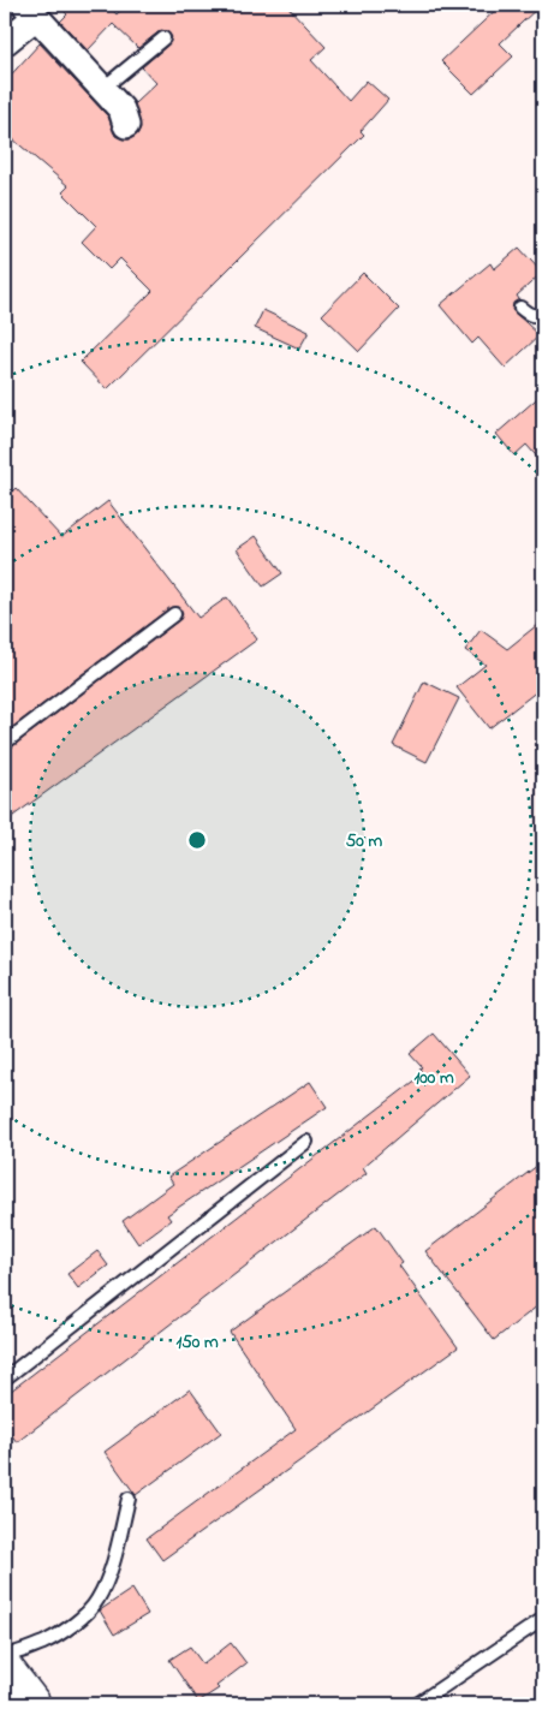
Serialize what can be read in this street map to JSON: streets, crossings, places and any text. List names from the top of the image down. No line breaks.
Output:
{"rings":["50 m","100 m","150 m"]}
